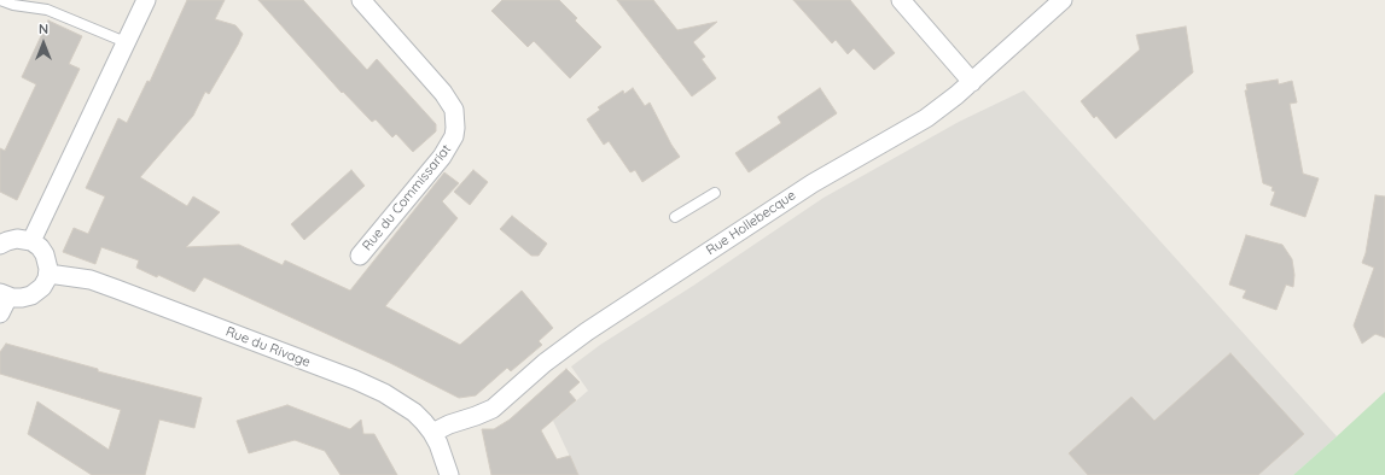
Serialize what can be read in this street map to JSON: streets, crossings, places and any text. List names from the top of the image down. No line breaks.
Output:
{"streets":{"street":["Rue du Commissariat","Rue Hollebecque","Rue du Rivage"]},"crossings":[["Rue Hollebecque","Rue du Rivage"]],"north":"top"}
